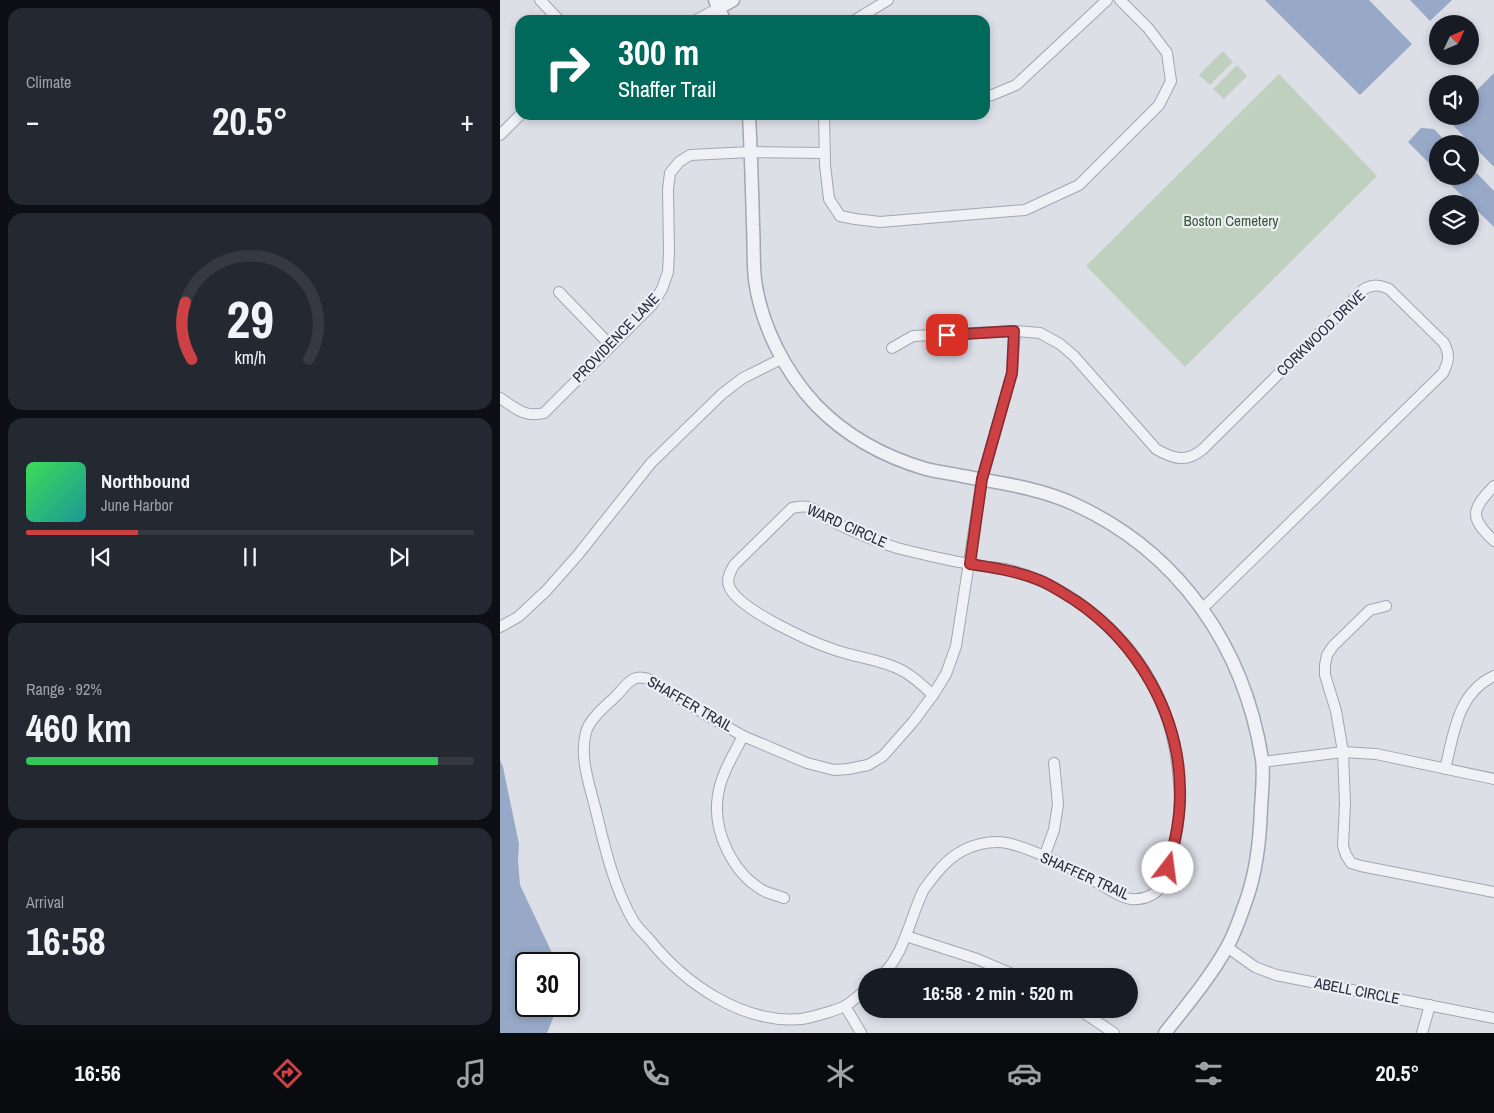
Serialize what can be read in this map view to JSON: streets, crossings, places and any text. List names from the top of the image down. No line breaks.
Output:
{"streets":{"street":["CORKWOOD DRIVE","PROVIDENCE LANE","WARD CIRCLE","SHAFFER TRAIL","ABELL CIRCLE"]},"crossings":[["CORKWOOD DRIVE","SHAFFER TRAIL"],["WARD CIRCLE","SHAFFER TRAIL"]],"parks":["Boston Cemetery"],"north":"top right","page":{"tile":["Climate",["Range · 92%","460 km"],["Arrival","16:58"]],"turn":["300 m","Shaffer Trail"],"heat":["−","20.5°","+"],"song":["Northbound","June Harbor"],"limit":"30","trip":"16:58 · 2 min · 520 m","tabs":["16:56","20.5°"],"gauge":["29","km/h"]}}
